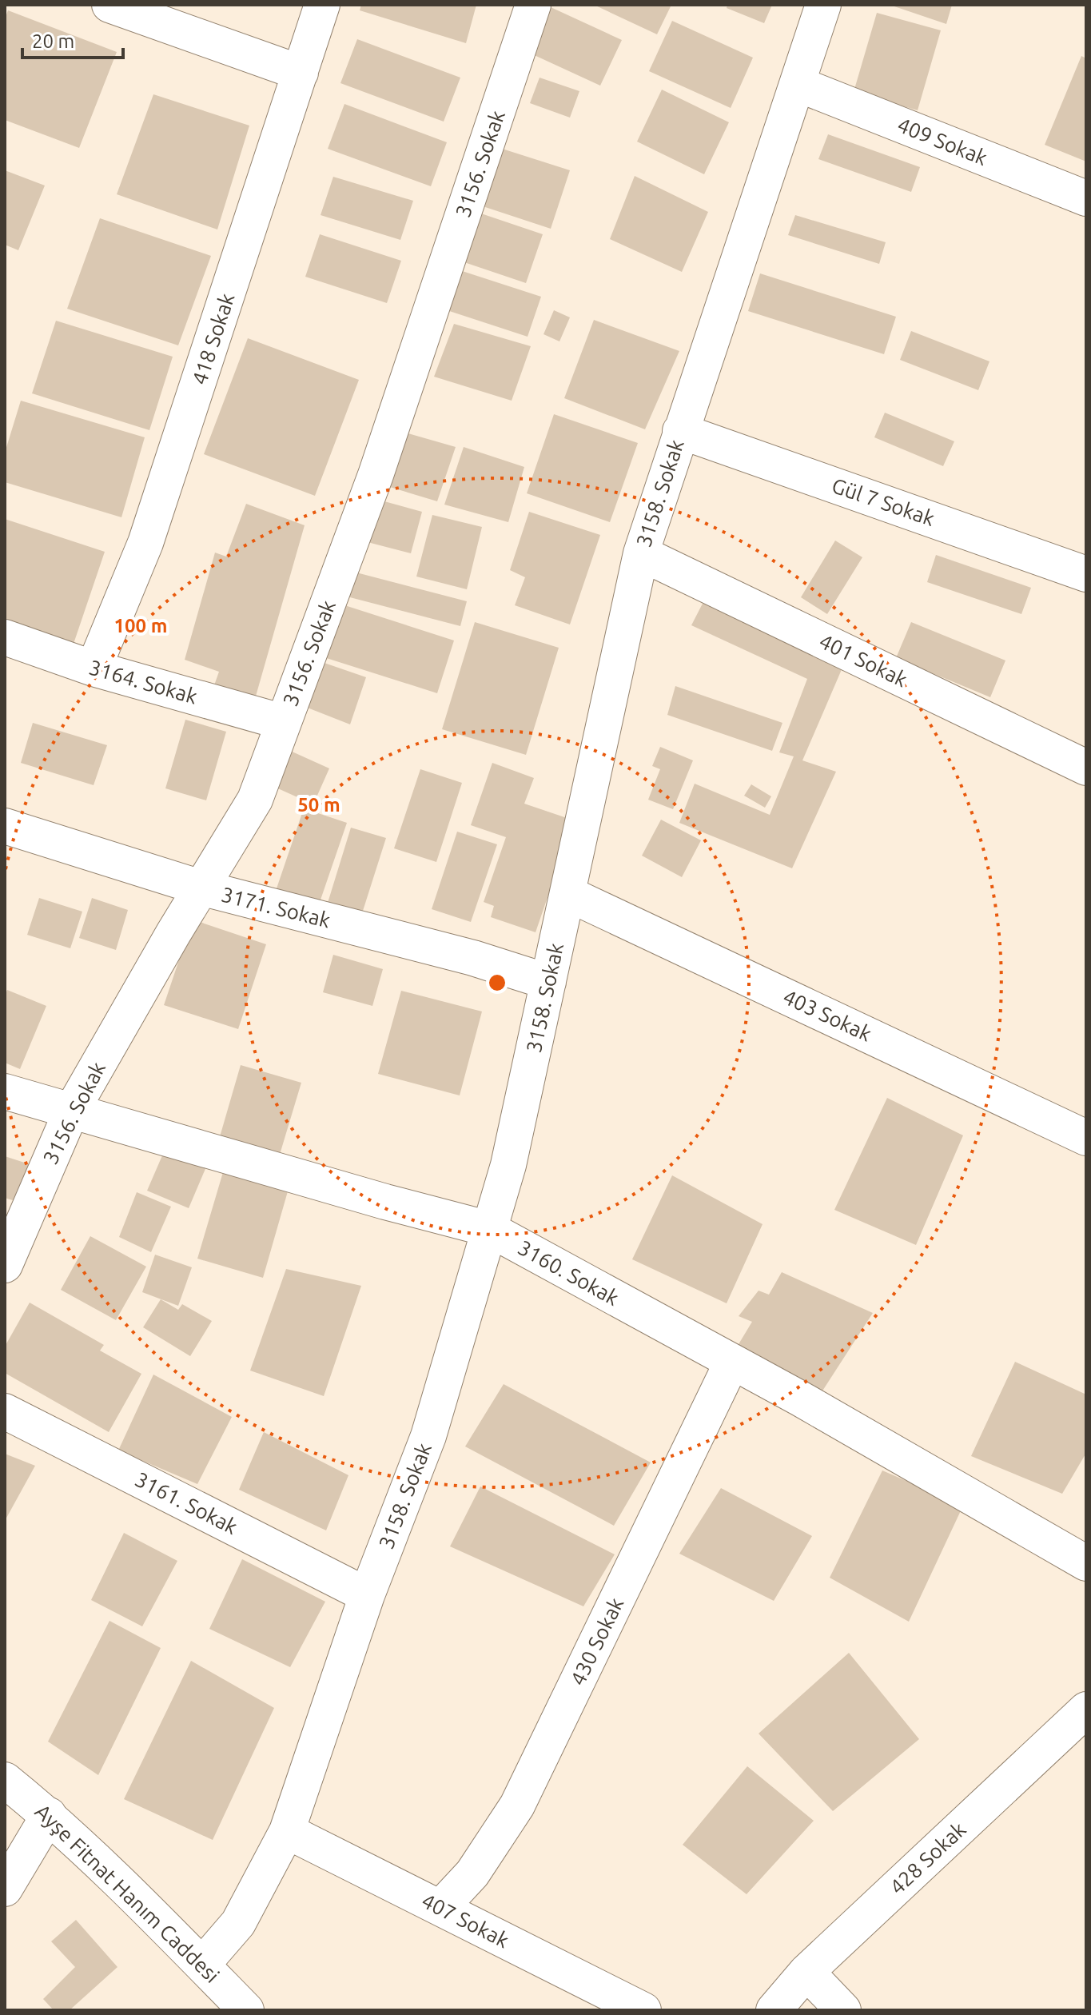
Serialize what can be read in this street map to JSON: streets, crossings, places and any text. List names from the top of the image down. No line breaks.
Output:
{"streets":{"street":["409 Sokak","3156. Sokak","418 Sokak","3158. Sokak","Gül 7 Sokak","401 Sokak","3164. Sokak","3171. Sokak","403 Sokak","3160. Sokak","3161. Sokak","430 Sokak","428 Sokak","Ayşe Fitnat Hanım Caddesi","407 Sokak"]},"crossings":[["409 Sokak","3158. Sokak"],["3156. Sokak","3164. Sokak"],["3156. Sokak","3171. Sokak"],["3156. Sokak","3160. Sokak"],["418 Sokak","3164. Sokak"],["3158. Sokak","Gül 7 Sokak"],["3158. Sokak","401 Sokak"],["3158. Sokak","3171. Sokak"],["3158. Sokak","403 Sokak"],["3158. Sokak","3160. Sokak"],["3158. Sokak","3161. Sokak"],["3158. Sokak","Ayşe Fitnat Hanım Caddesi"],["3158. Sokak","407 Sokak"],["3160. Sokak","430 Sokak"],["430 Sokak","407 Sokak"]],"scale_bar":"20 m","rings":["100 m","50 m"]}
